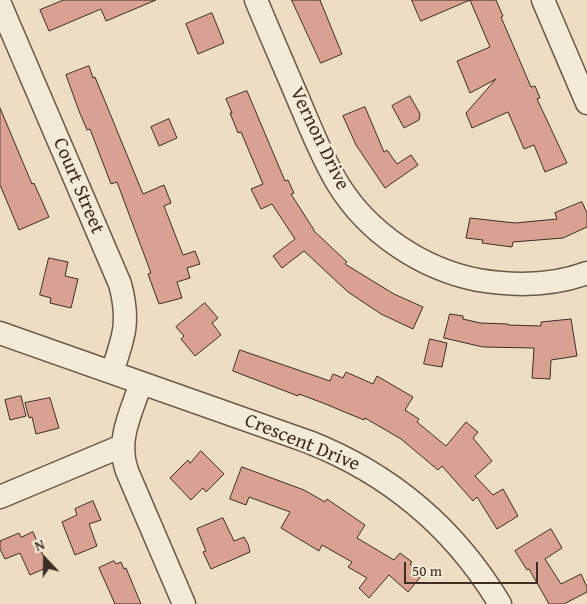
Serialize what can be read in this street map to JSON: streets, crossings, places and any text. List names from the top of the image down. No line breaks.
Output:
{"streets":{"street":["Vernon Drive","Court Street","Crescent Drive"]},"crossings":[["Court Street","Crescent Drive"]],"scale_bar":"50 m","north":"top"}
